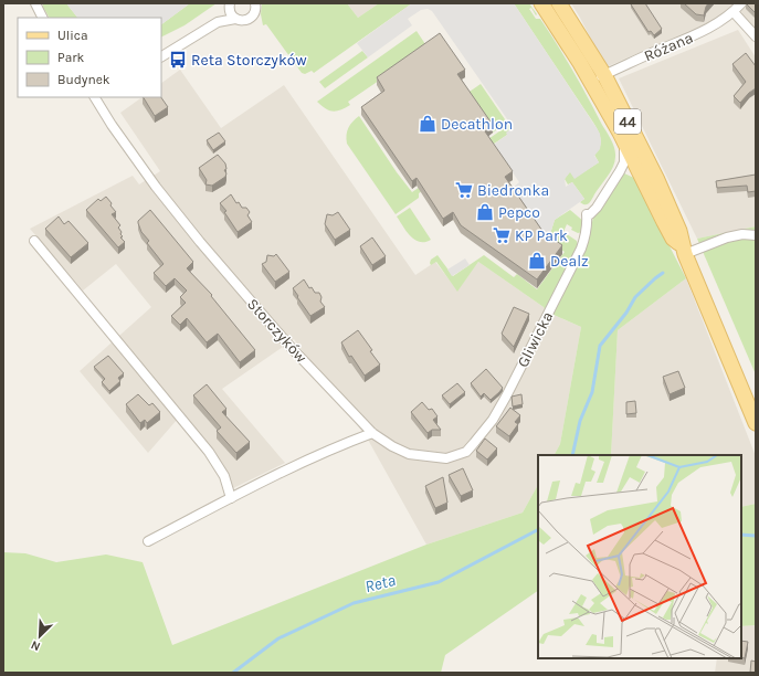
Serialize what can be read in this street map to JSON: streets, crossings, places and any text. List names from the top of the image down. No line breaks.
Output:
{"streets":{"main road":["44","Gliwicka"],"street":["Różana","Storczyków"]},"crossings":[["Różana","Gliwicka"],["Storczyków","Gliwicka"]],"water":["Reta"],"places":{"bus stop":["Reta Storczyków"],"shop":["Decathlon","Pepco","Dealz"],"supermarket":["Biedronka","KP Park"]},"legend":["Ulica","Park","Budynek"],"north":"bottom left"}
